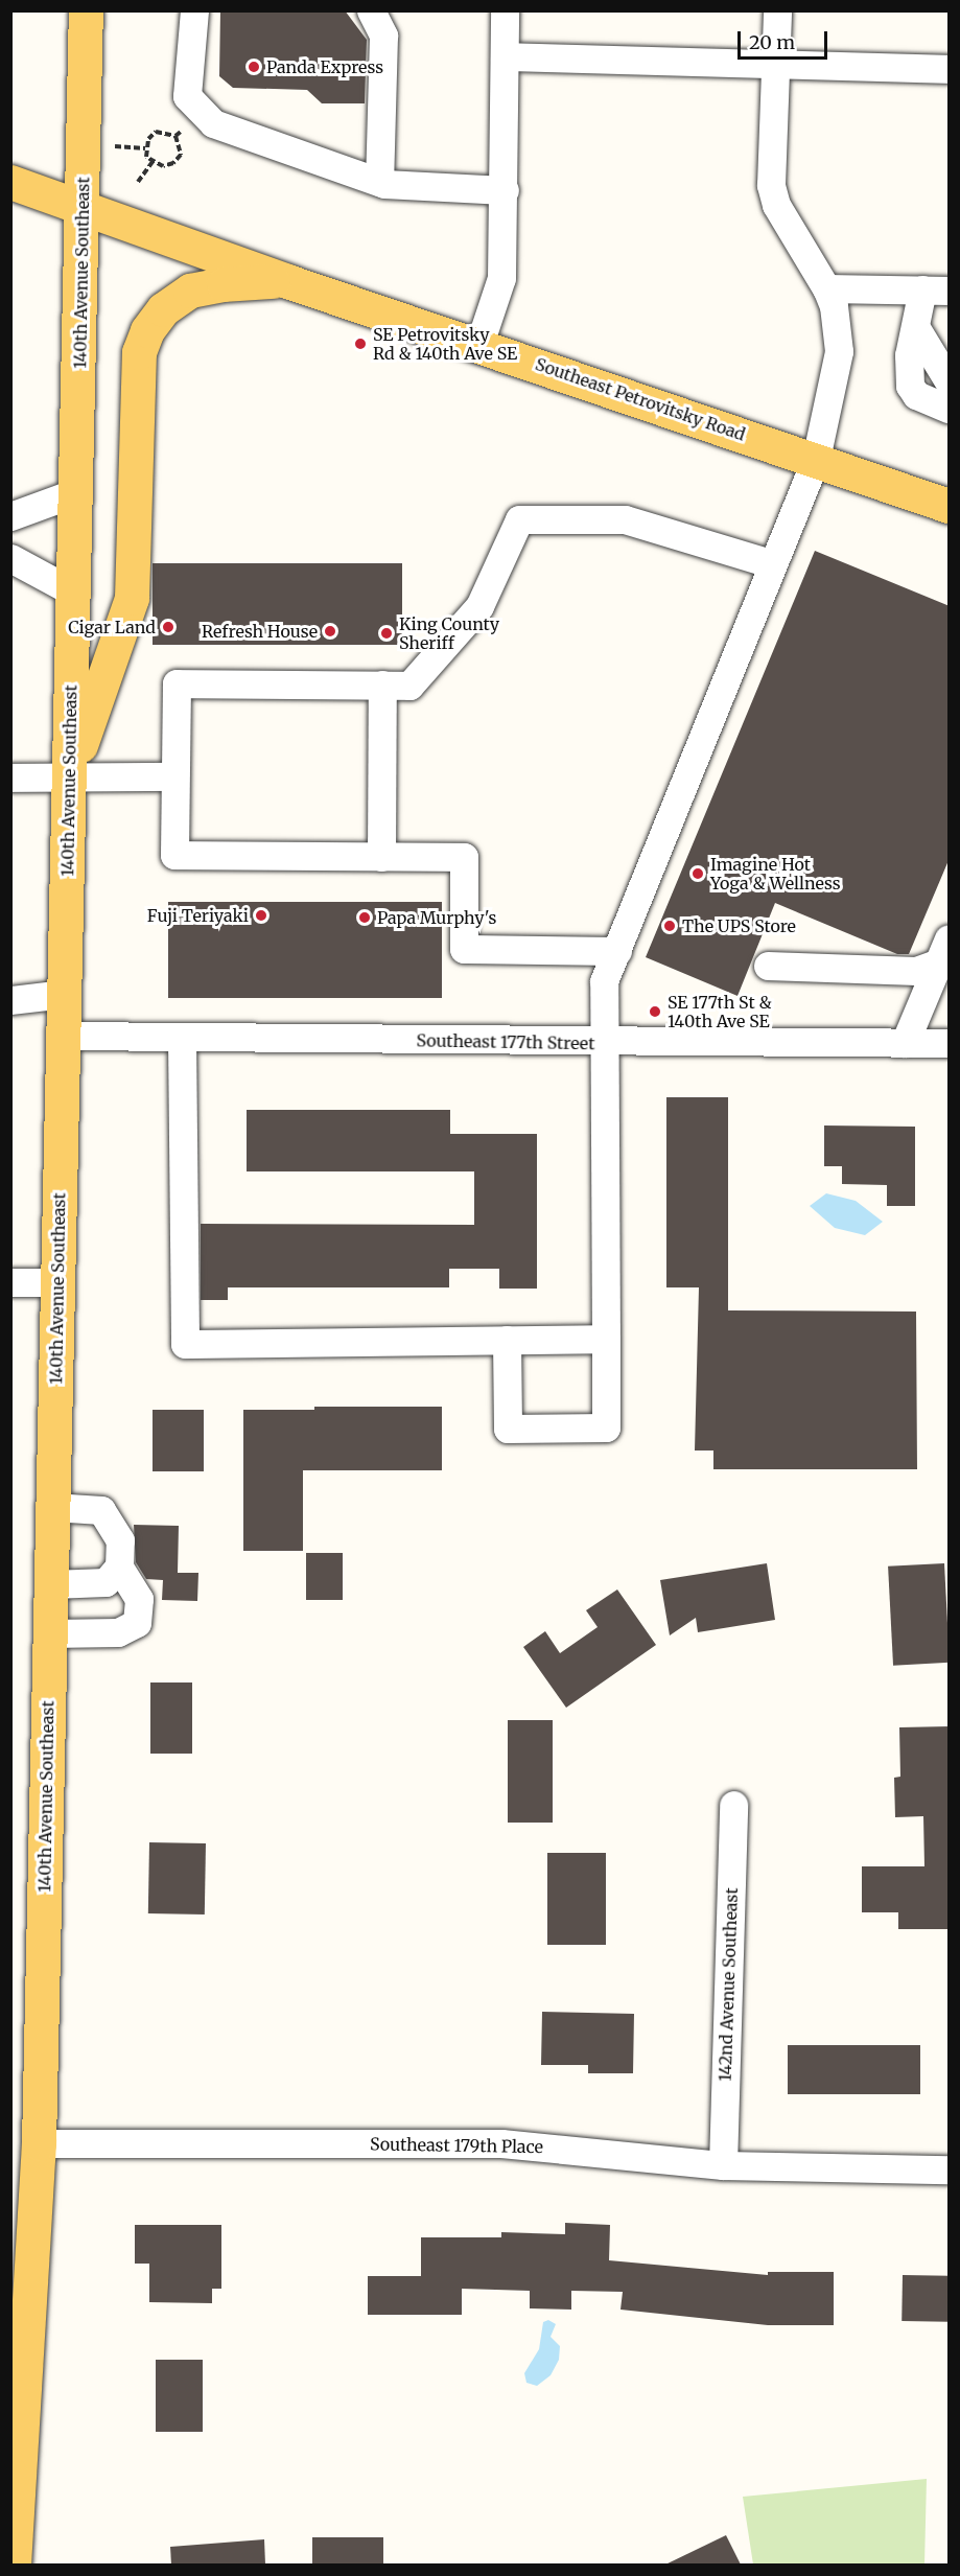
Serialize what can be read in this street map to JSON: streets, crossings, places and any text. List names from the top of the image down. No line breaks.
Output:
{"streets":{"main road":["140th Avenue Southeast","Southeast Petrovitsky Road"],"street":["Southeast 177th Street","142nd Avenue Southeast","Southeast 179th Place"]},"crossings":[["140th Avenue Southeast","Southeast Petrovitsky Road"],["140th Avenue Southeast","Southeast 177th Street"],["140th Avenue Southeast","Southeast 179th Place"],["142nd Avenue Southeast","Southeast 179th Place"]],"places":["Panda Express","SE Petrovitsky Rd & 140th Ave SE","Cigar Land","Refresh House","King County Sheriff","Imagine Hot Yoga & Wellness","Fuji Teriyaki","Papa Murphy's","The UPS Store","SE 177th St & 140th Ave SE"],"scale_bar":"20 m"}
